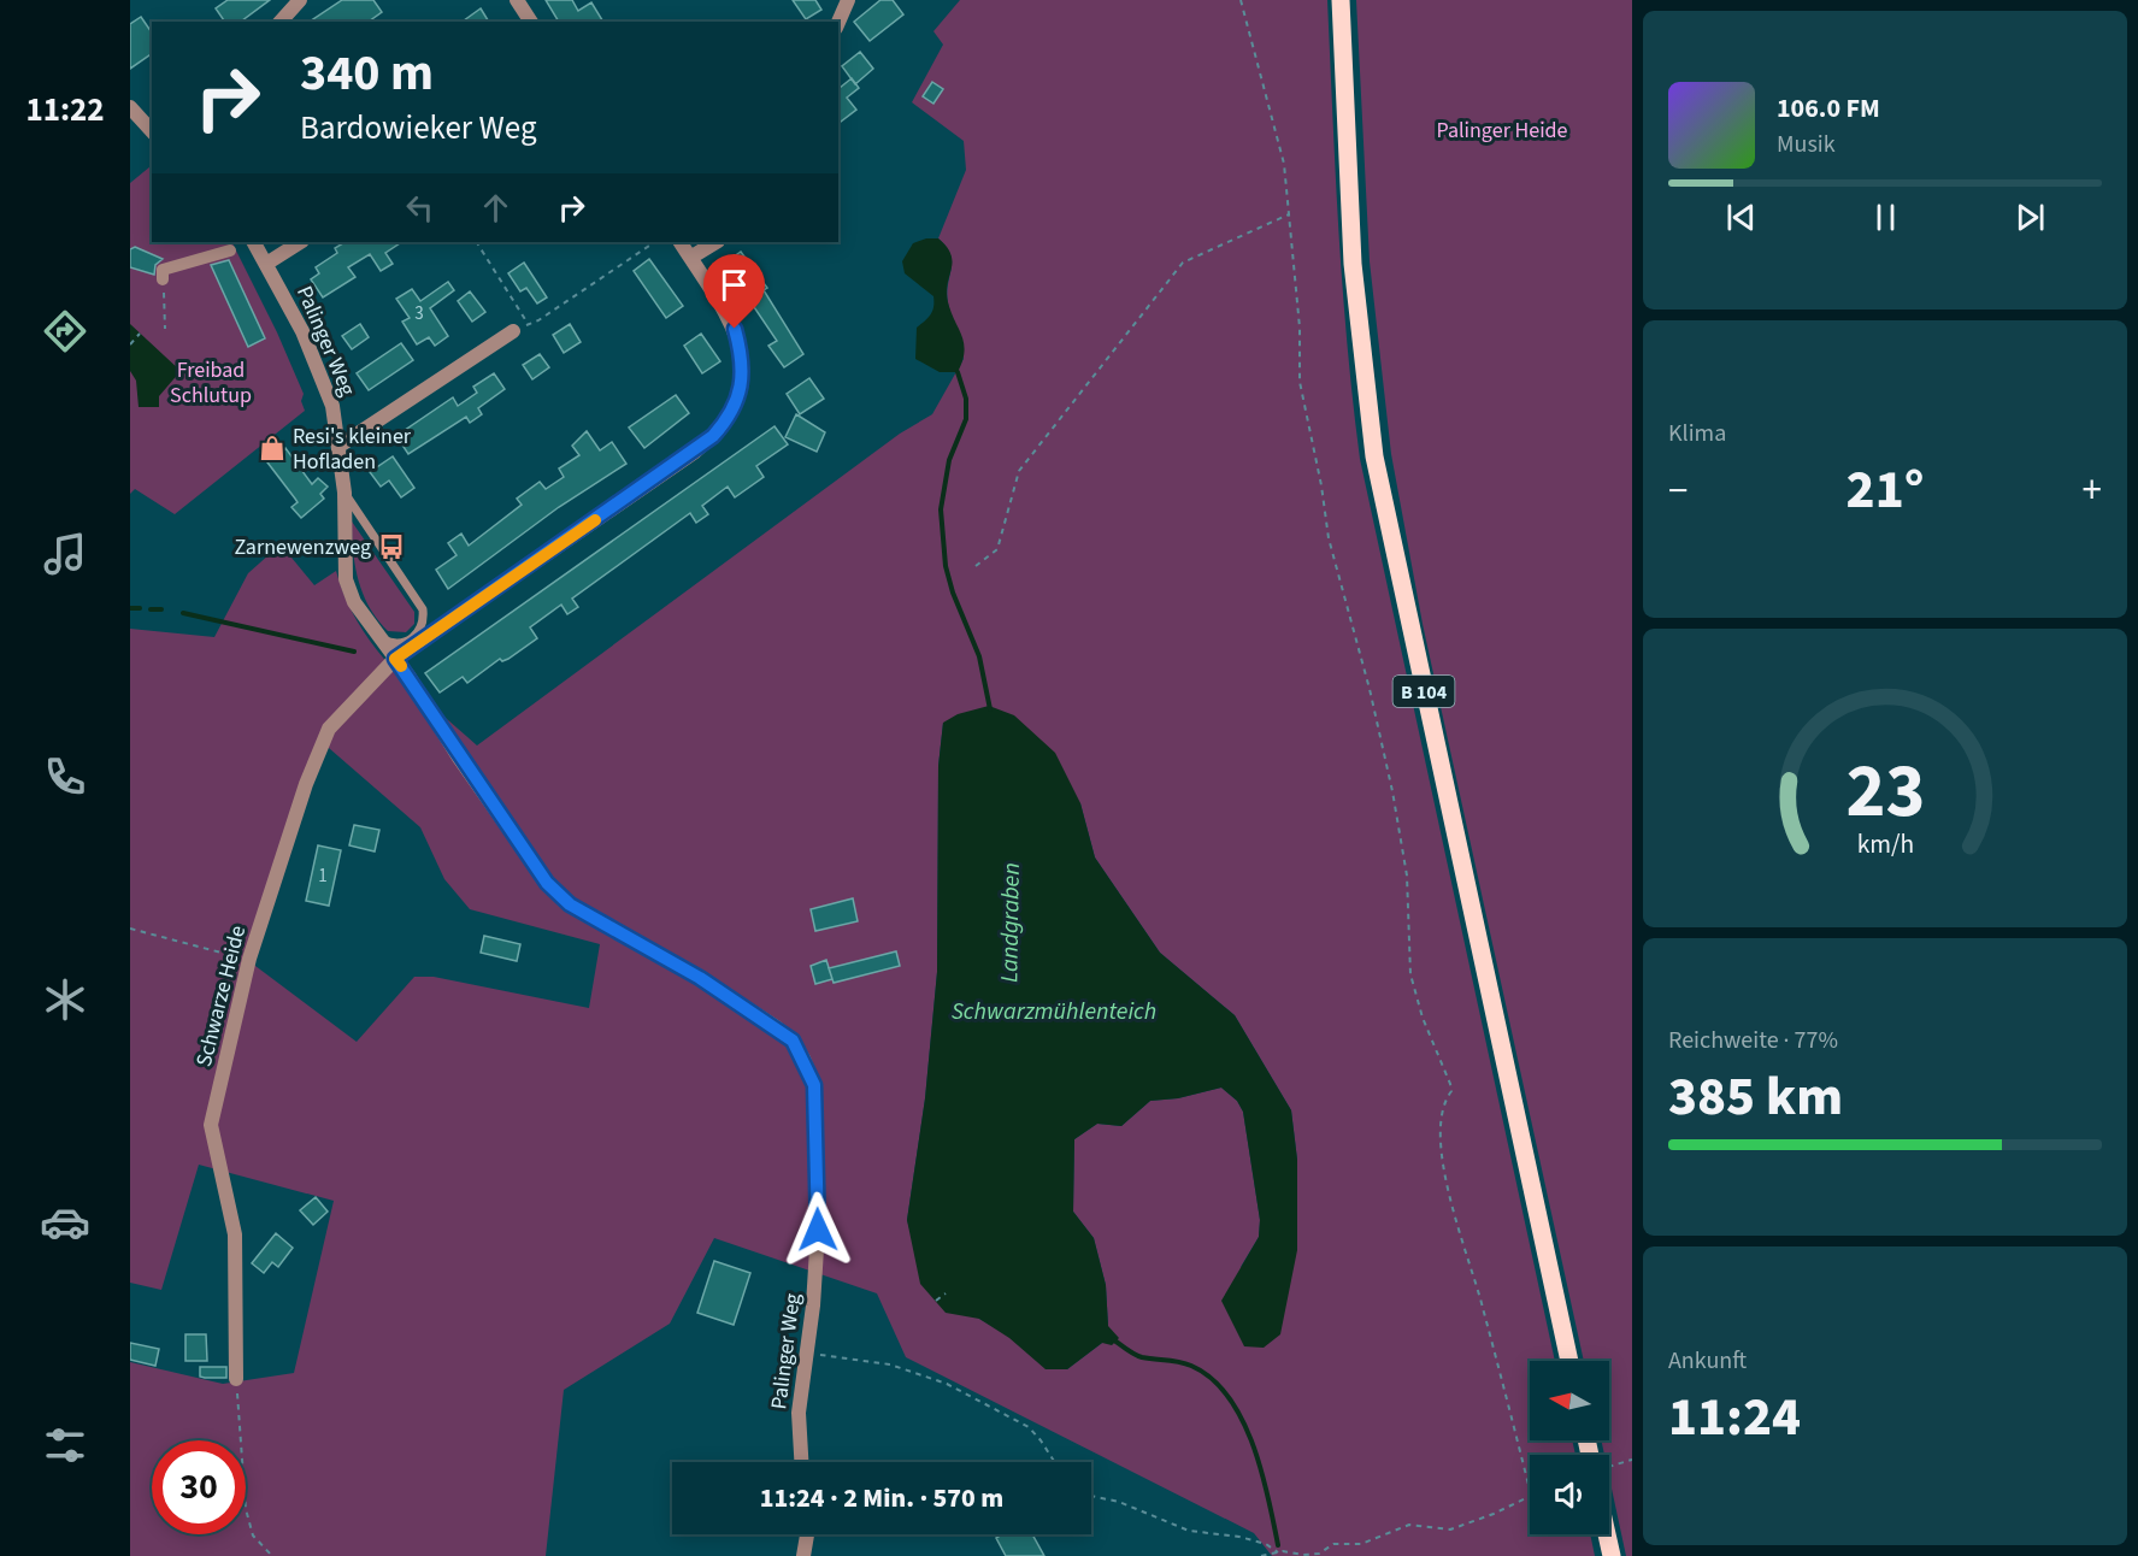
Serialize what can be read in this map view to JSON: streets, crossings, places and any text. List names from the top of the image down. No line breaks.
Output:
{"streets":{"main road":["B 104"],"street":["Palinger Weg","Schwarze Heide"]},"crossings":[["Palinger Weg","Schwarze Heide"]],"water":["Landgraben","Schwarzmühlenteich"],"parks":["Palinger Heide","Freibad Schlutup"],"places":{"shop":["Resi's kleiner Hofladen"],"bus stop":["Zarnewenzweg"]},"house_numbers":["3","1"],"north":"left","page":{"tabs":"11:22","turn":["340 m","Bardowieker Weg"],"song":["106.0 FM","Musik"],"tile":["Klima",["Reichweite · 77%","385 km"],["Ankunft","11:24"]],"heat":["−","21°","+"],"limit":"30","trip":"11:24 · 2 Min. · 570 m","gauge":["23","km/h"]}}
